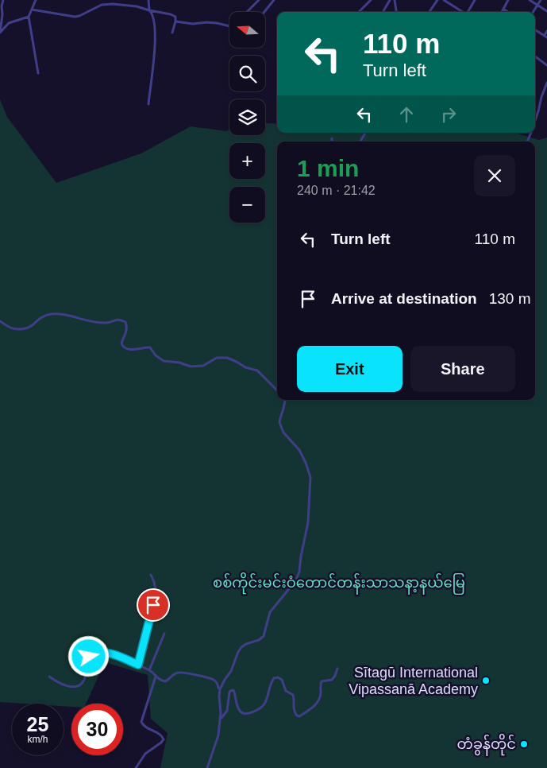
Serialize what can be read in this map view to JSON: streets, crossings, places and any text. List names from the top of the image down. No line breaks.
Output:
{"parks":["စစ်ကိုင်းမင်းဝံတောင်တန်းသာသနာ့နယ်မြေ"],"places":["Sītagū International Vipassanā Academy","တံခွန်တိုင်"],"north":"left","page":{"map_buttons":["+","−"],"turn":["110 m","Turn left"],"heading":["1 min","240 m · 21:42"],"list":[{"name":"Turn left","value":"110 m"},{"name":"Arrive at destination","value":"130 m"}],"buttons":["Exit","Share"],"speed":"25 km/h","limit":"30"}}
